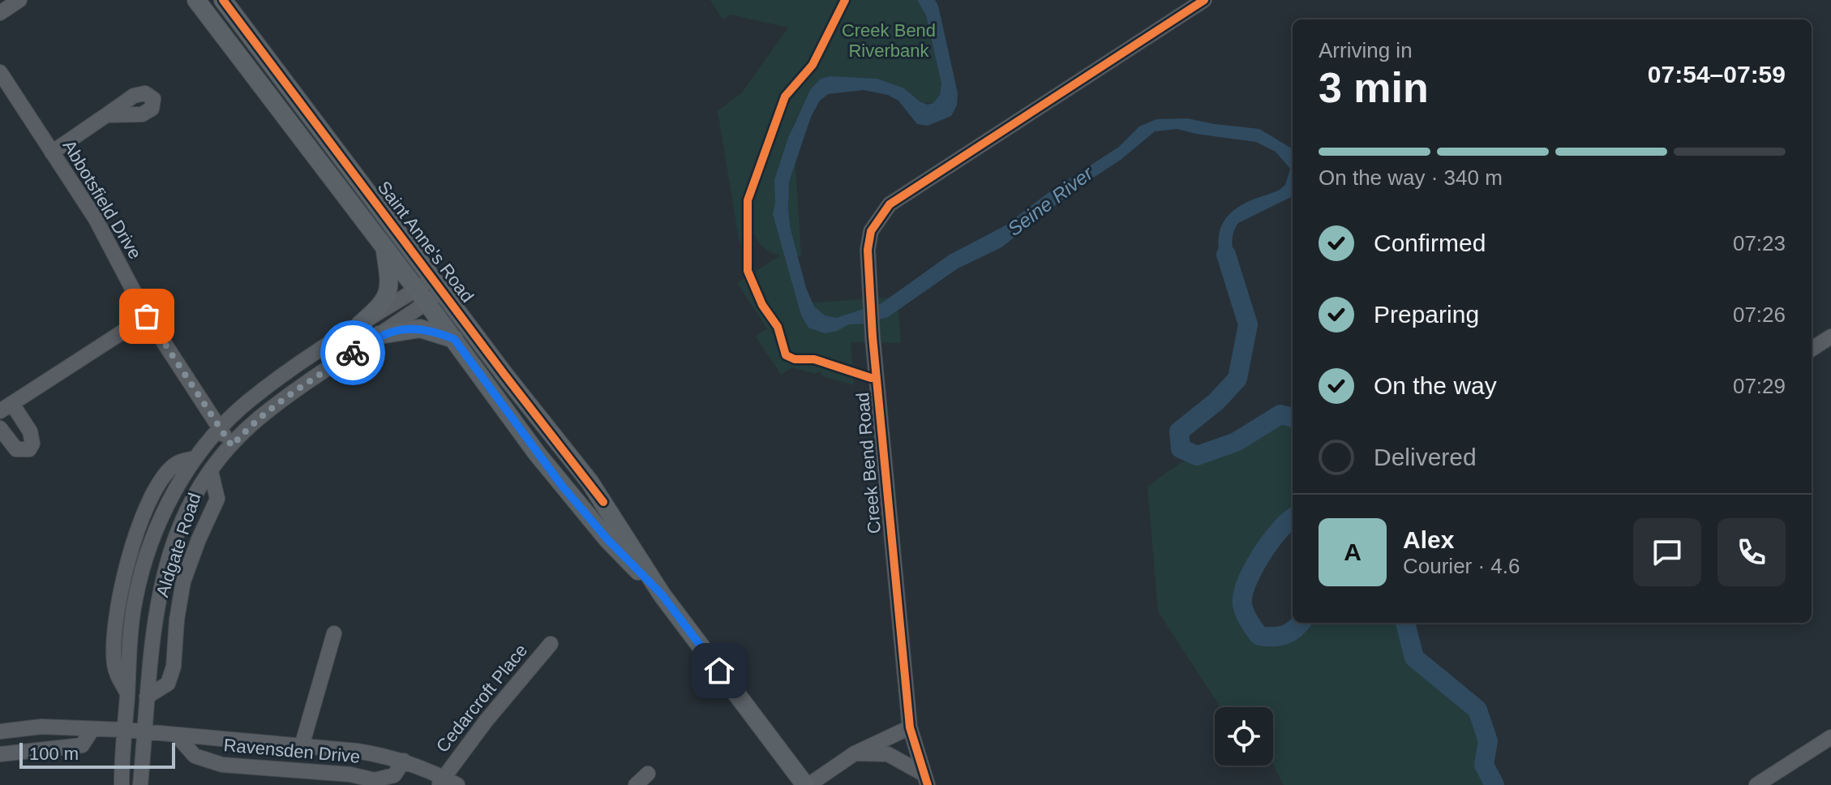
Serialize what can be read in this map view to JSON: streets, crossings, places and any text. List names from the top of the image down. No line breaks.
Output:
{"streets":{"main road":["Saint Anne's Road"],"street":["Abbotsfield Drive","Creek Bend Road","Aldgate Road","Cedarcroft Place","Ravensden Drive"]},"crossings":[["Abbotsfield Drive","Aldgate Road"],["Saint Anne's Road","Aldgate Road"],["Aldgate Road","Ravensden Drive"],["Cedarcroft Place","Ravensden Drive"]],"water":["Seine River"],"parks":["Creek Bend Riverbank"],"scale_bar":"100 m","page":{"heading":["3 min","Arriving in","07:54–07:59"],"panel":["Alex","Courier · 4.6"],"bar":"On the way · 340 m","list":[["Confirmed","07:23"],["Preparing","07:26"],["On the way","07:29"],"Delivered"],"round":"A","scale":"100 m"}}
